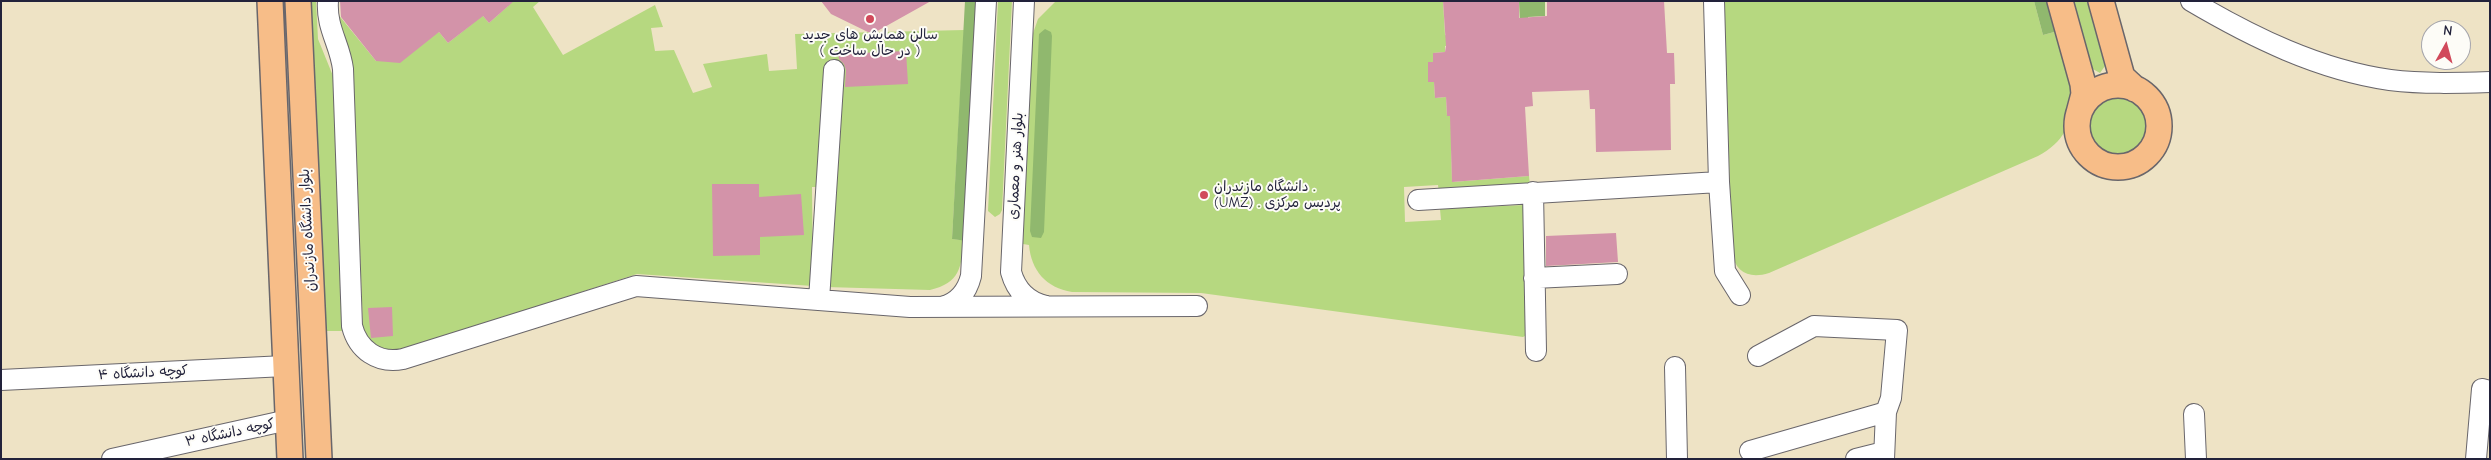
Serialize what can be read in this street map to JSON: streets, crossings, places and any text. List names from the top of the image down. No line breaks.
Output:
{"streets":{"main road":["بلوار دانشگاه مازندران"],"street":["بلوار هنر و معماری","کوچه دانشگاه ۴","کوچه دانشگاه ۳"]},"crossings":[["بلوار دانشگاه مازندران","کوچه دانشگاه ۴"],["بلوار دانشگاه مازندران","کوچه دانشگاه ۳"]],"places":["سالن همایش های جدید ( در حال ساخت )","دانشگاه مازندران . (UMZ) . پردیس مرکزی"],"north":"top"}
